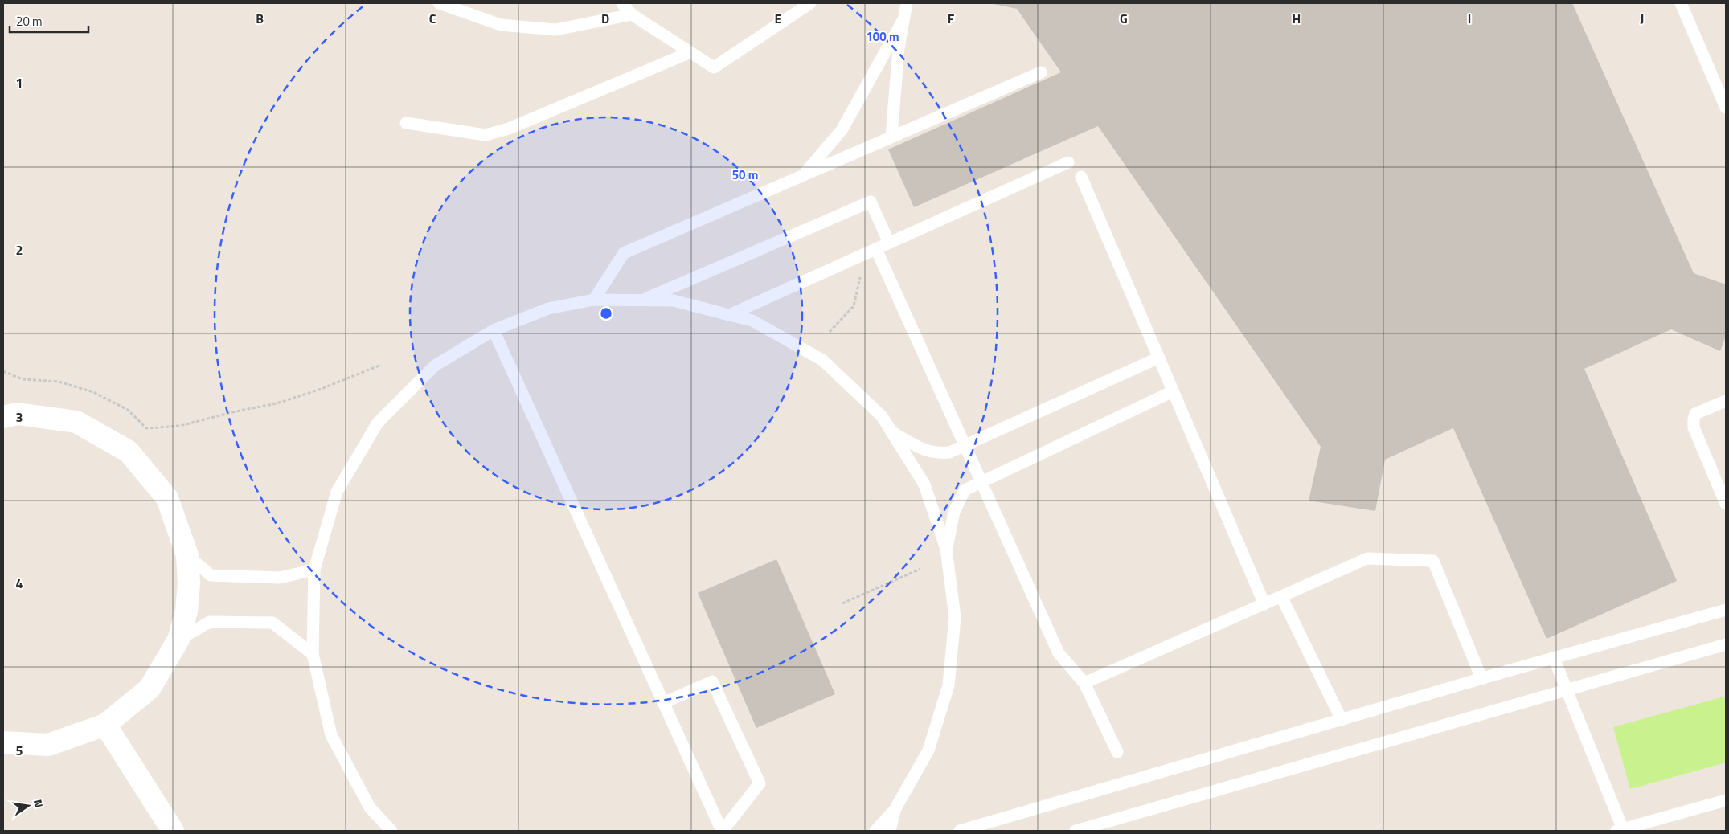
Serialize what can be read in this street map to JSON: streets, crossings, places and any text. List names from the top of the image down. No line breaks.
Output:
{"scale_bar":"20 m","north":"right","grid":{"columns":["B","C","D","E","F","G","H","I","J"],"rows":["1","2","3","4","5"]},"rings":["100 m","50 m"]}
